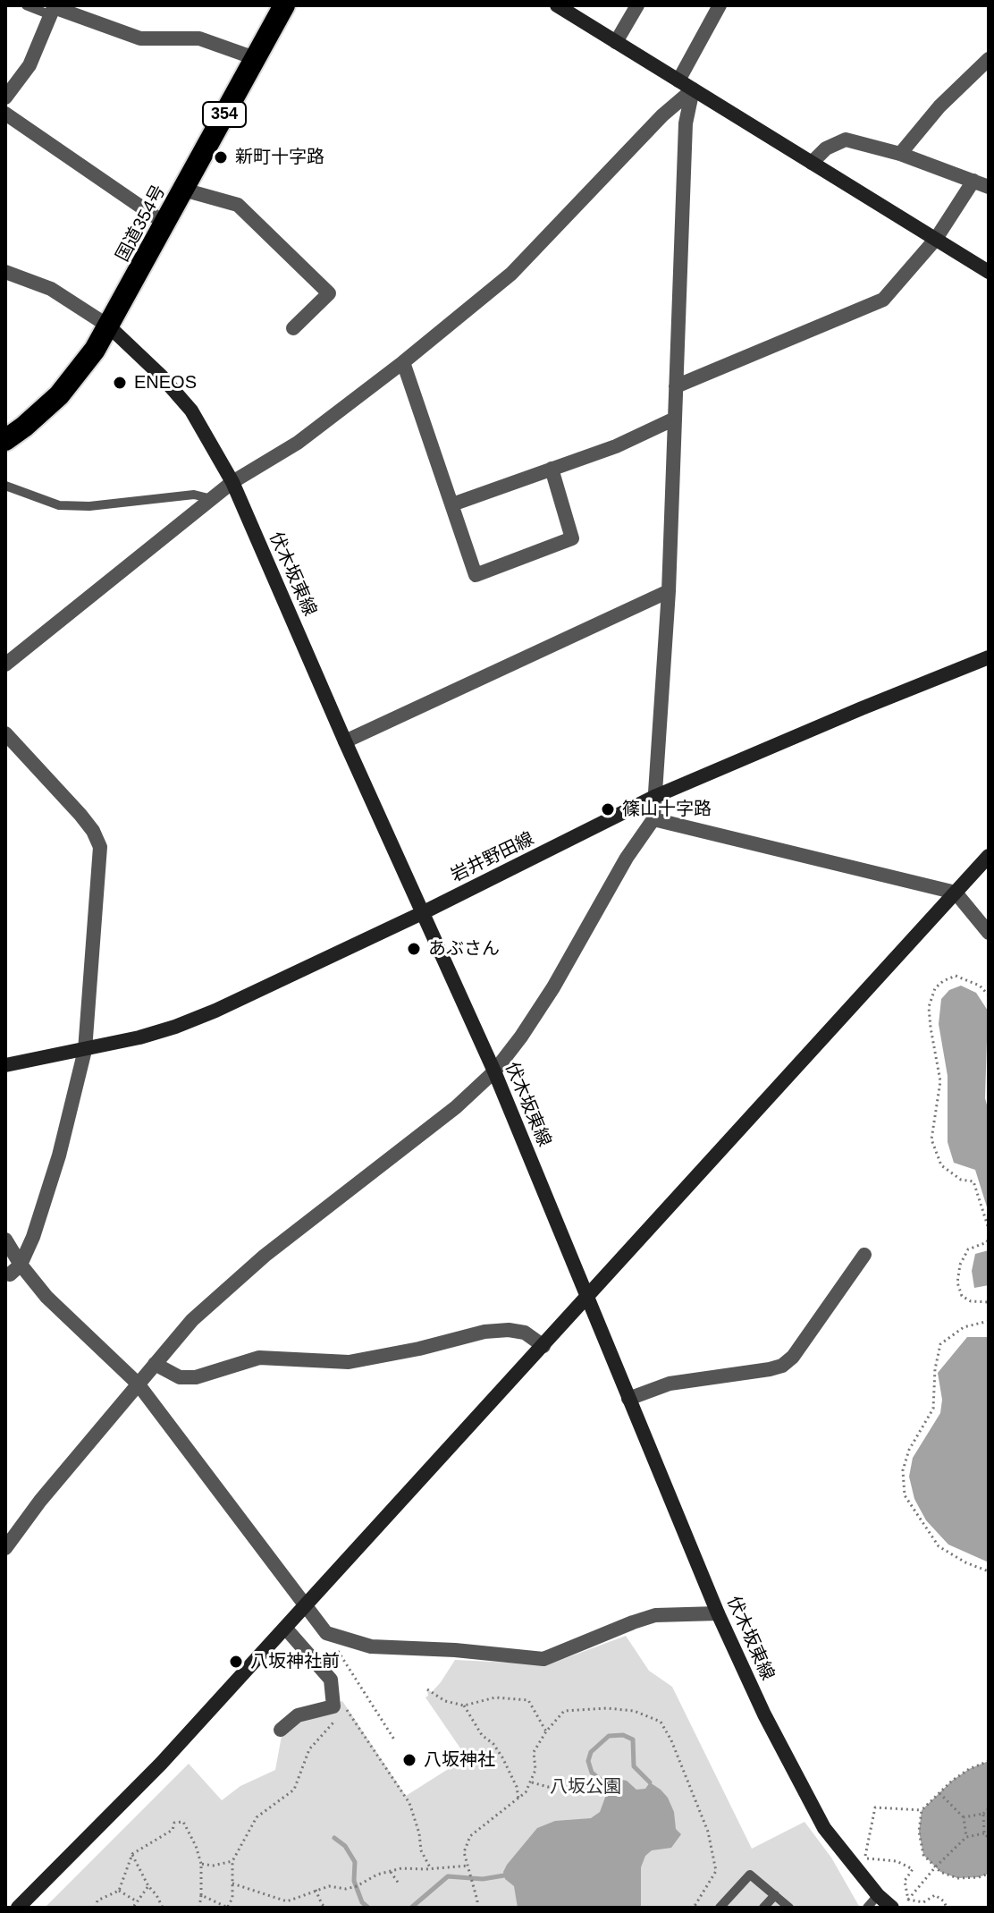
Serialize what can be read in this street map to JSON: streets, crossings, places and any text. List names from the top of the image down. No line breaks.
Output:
{"streets":{"highway":["354","国道354号"],"main road":["伏木坂東線","岩井野田線"]},"crossings":[["国道354号","伏木坂東線"],["伏木坂東線","岩井野田線"]],"parks":["八坂公園"],"places":["新町十字路","ENEOS","篠山十字路","あぶさん","八坂神社前","八坂神社"]}
